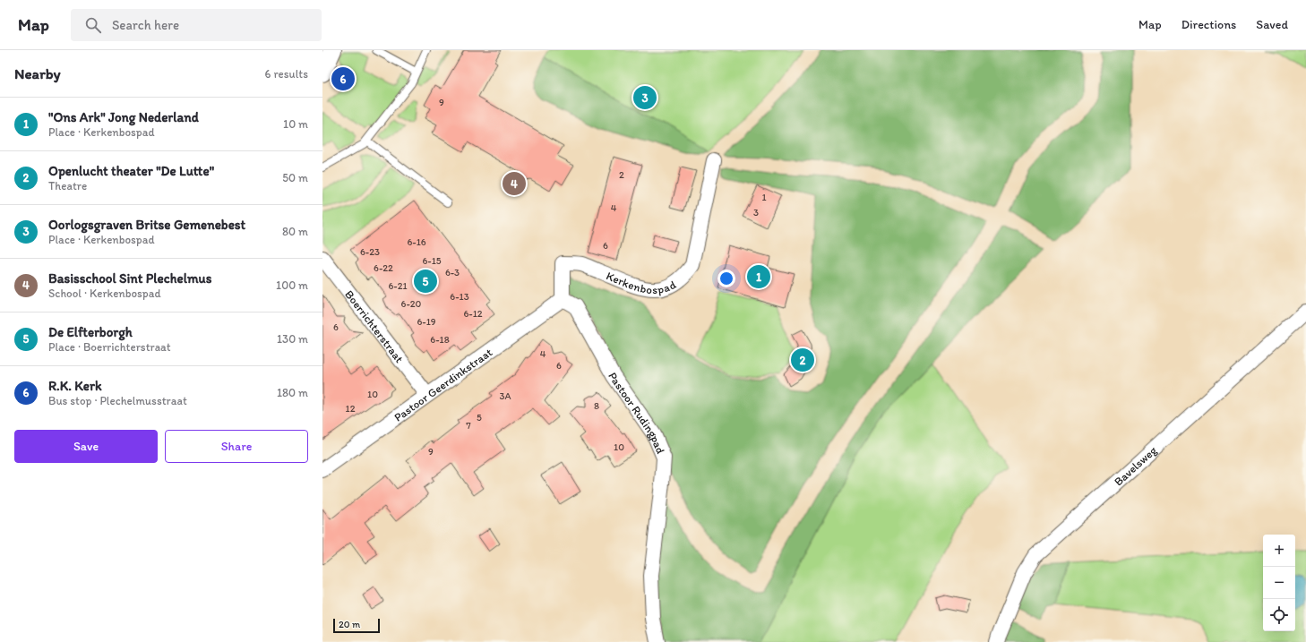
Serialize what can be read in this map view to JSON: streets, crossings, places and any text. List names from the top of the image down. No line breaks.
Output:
{"streets":{"street":["Kerkenbospad","Boerrichterstraat","Pastoor Geerdinkstraat","Pastoor Rudingpad","Bavelsweg"]},"crossings":[["Kerkenbospad","Pastoor Geerdinkstraat"],["Kerkenbospad","Pastoor Rudingpad"],["Boerrichterstraat","Pastoor Geerdinkstraat"],["Pastoor Geerdinkstraat","Pastoor Rudingpad"]],"house_numbers":["9","2","1","4","3","6-16","6","6-23","6-15","6-22","6-3","6-21","6-13","6-20","6-12","6-19","6","6-18","4","6","10","3A","8","12","5","7","10","9"],"scale_bar":"20 m","page":{"header":"Map","search":"Search here","nav":["Map","Directions","Saved"],"heading":["Nearby","6 results"],"pins":["6","3","4","1","5","2"],"list":[{"mark":"1","name":"\"Ons Ark\" Jong Nederland","note":"Place · Kerkenbospad","value":"10 m"},{"mark":"2","name":"Openlucht theater \"De Lutte\"","note":"Theatre","value":"50 m"},{"mark":"3","name":"Oorlogsgraven Britse Gemenebest","note":"Place · Kerkenbospad","value":"80 m"},{"mark":"4","name":"Basisschool Sint Plechelmus","note":"School · Kerkenbospad","value":"100 m"},{"mark":"5","name":"De Elfterborgh","note":"Place · Boerrichterstraat","value":"130 m"},{"mark":"6","name":"R.K. Kerk","note":"Bus stop · Plechelmusstraat","value":"180 m"}],"buttons":["Save","Share"],"map_buttons":["+","−"],"scale":"20 m"}}
